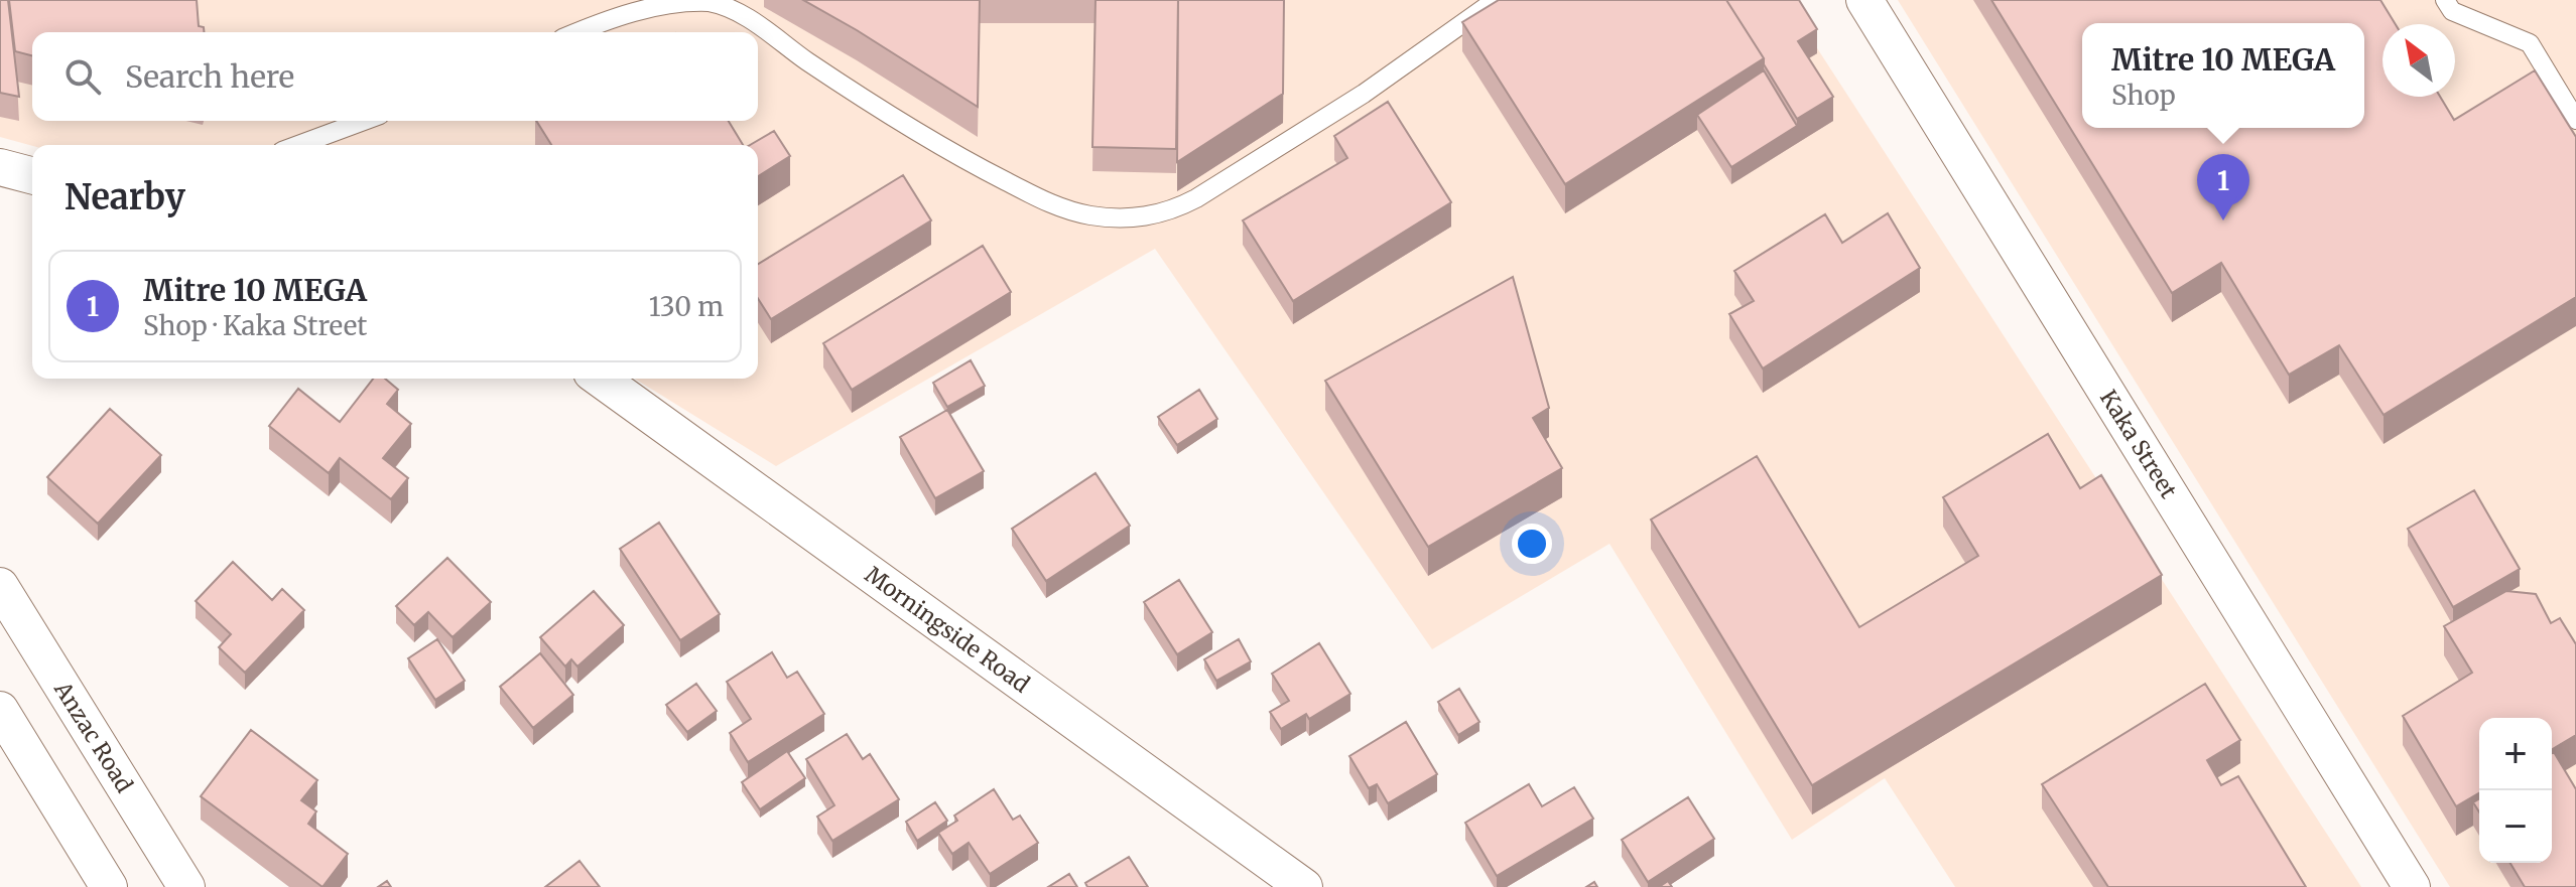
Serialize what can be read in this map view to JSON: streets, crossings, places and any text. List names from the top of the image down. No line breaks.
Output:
{"streets":{"street":["Kaka Street","Morningside Road","Anzac Road"]},"north":"top left","page":{"popup":["Mitre 10 MEGA","Shop"],"search":"Search here","heading":"Nearby","pins":"1","list":[{"mark":"1","name":"Mitre 10 MEGA","note":"Shop · Kaka Street","value":"130 m"}],"map_buttons":["+","−"]}}
